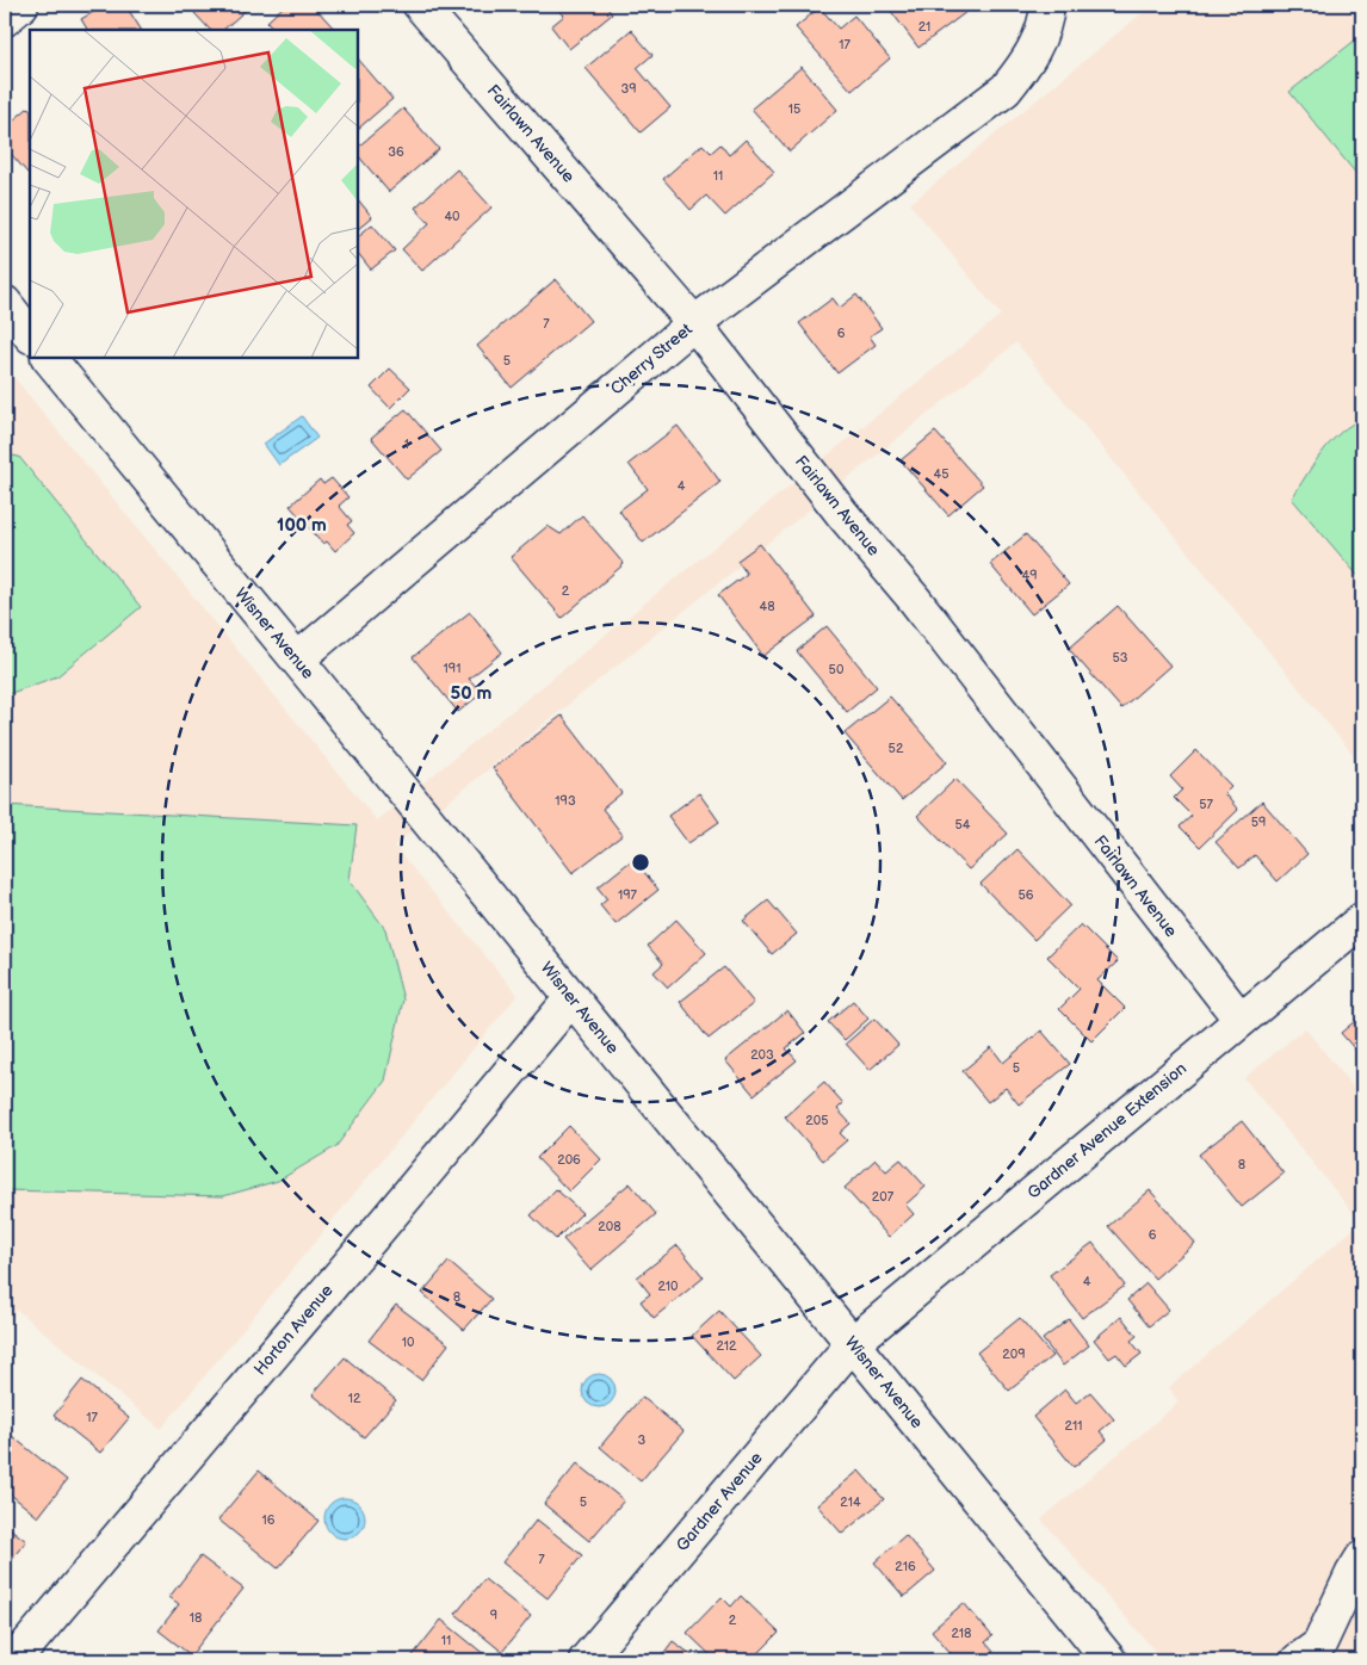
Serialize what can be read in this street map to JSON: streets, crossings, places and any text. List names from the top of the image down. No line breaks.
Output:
{"streets":{"street":["Fairlawn Avenue","Cherry Street","Wisner Avenue","Gardner Avenue Extension","Horton Avenue","Gardner Avenue"]},"crossings":[["Fairlawn Avenue","Cherry Street"],["Fairlawn Avenue","Gardner Avenue Extension"],["Cherry Street","Wisner Avenue"],["Wisner Avenue","Gardner Avenue Extension"],["Wisner Avenue","Horton Avenue"],["Wisner Avenue","Gardner Avenue"],["Gardner Avenue Extension","Gardner Avenue"]],"house_numbers":["21","17","39","15","36","11","40","7","6","5","1","45","4","49","2","48","53","191","50","52","193","57","59","54","197","56","203","5","205","206","8","207","208","6","4","210","8","10","212","209","12","17","211","3","5","214","16","7","216","9","18","2","218","11"],"rings":["100 m","50 m"]}
